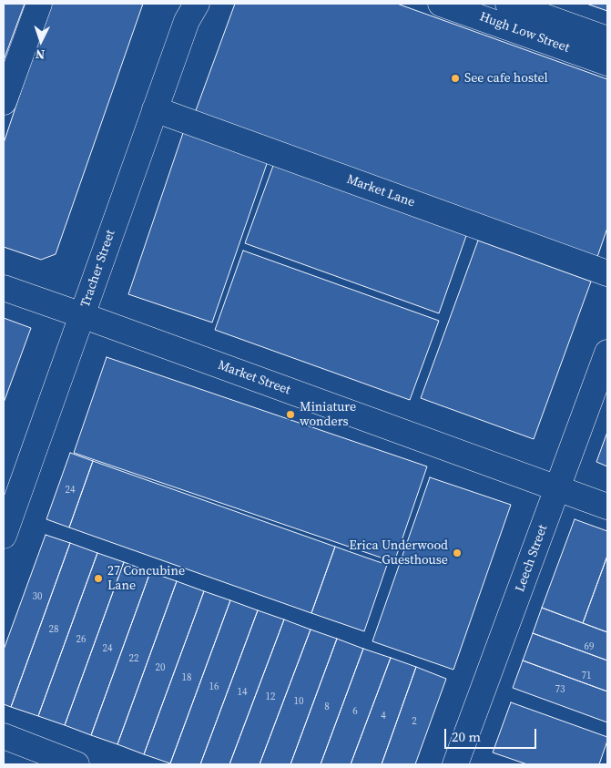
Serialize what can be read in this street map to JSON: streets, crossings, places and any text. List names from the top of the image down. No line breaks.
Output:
{"streets":{"main road":["Hugh Low Street","Market Lane","Tracher Street","Market Street","Leech Street"]},"crossings":[["Market Lane","Tracher Street"],["Tracher Street","Market Street"],["Market Street","Leech Street"]],"places":["See cafe hostel","Miniature wonders","Erica Underwood Guesthouse","27 Concubine Lane"],"house_numbers":["24","30","28","26","69","24","22","20","71","18","16","73","14","12","10","8","6","4","2"],"scale_bar":"20 m","north":"bottom"}
